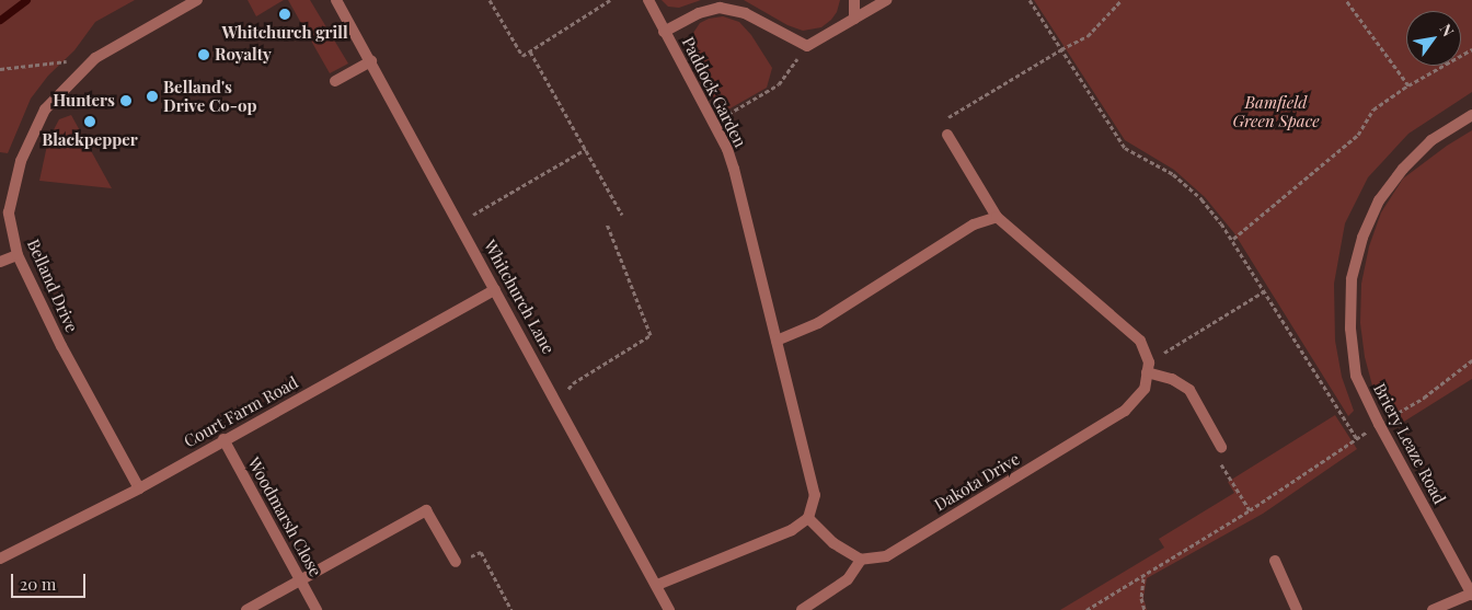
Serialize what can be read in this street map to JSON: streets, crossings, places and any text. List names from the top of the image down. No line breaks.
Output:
{"streets":{"street":["Paddock Garden","Belland Drive","Whitchurch Lane","Court Farm Road","Briery Leaze Road","Dakota Drive","Woodmarsh Close"]},"crossings":[["Belland Drive","Court Farm Road"],["Whitchurch Lane","Court Farm Road"],["Court Farm Road","Woodmarsh Close"]],"parks":["Bamfield Green Space"],"places":["Whitchurch grill","Royalty","Belland's Drive Co-op","Hunters","Blackpepper"],"scale_bar":"20 m","north":"top right"}
